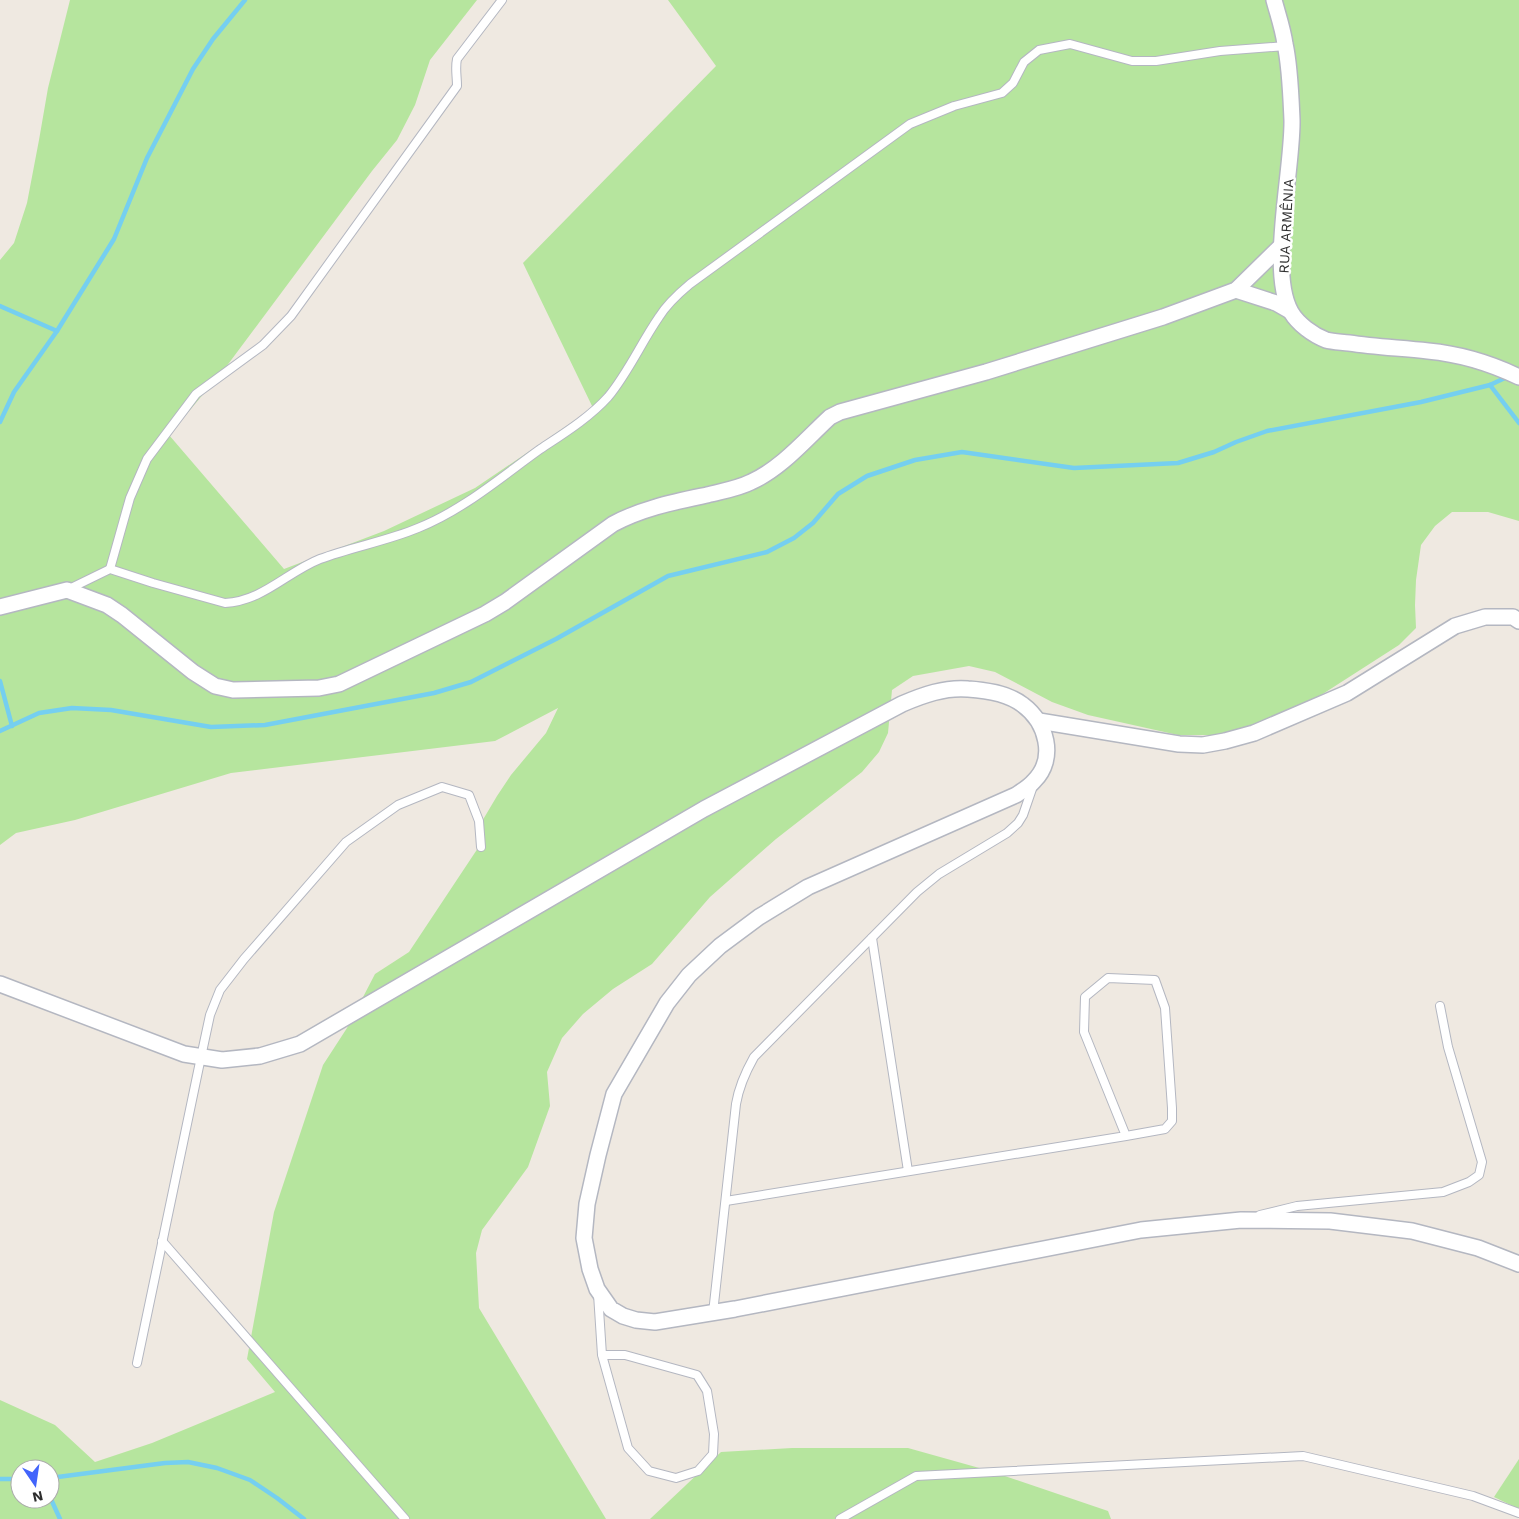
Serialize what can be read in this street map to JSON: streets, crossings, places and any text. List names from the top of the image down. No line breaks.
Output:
{"streets":{"street":["RUA ARMÊNIA"]},"north":"bottom"}
